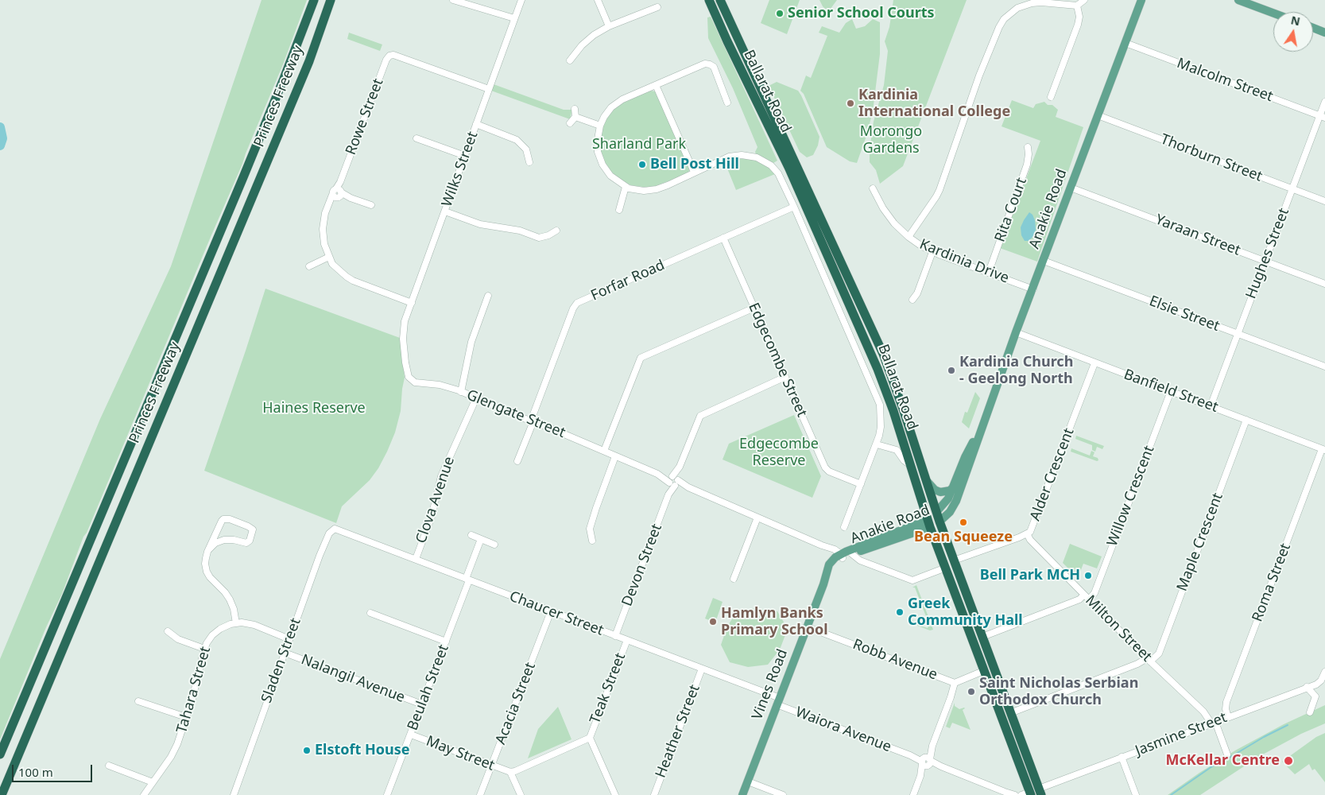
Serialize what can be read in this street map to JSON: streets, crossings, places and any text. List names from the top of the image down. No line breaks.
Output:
{"streets":{"highway":["Ballarat Road","Princes Freeway","Anakie Road"],"main road":["Vines Road"],"street":["Malcolm Street","Rowe Street","Thorburn Street","Wilks Street","Rita Court","Yaraan Street","Hughes Street","Kardinia Drive","Forfar Road","Elsie Street","Edgecombe Street","Banfield Street","Glengate Street","Alder Crescent","Willow Crescent","Clova Avenue","Maple Crescent","Devon Street","Roma Street","Chaucer Street","Milton Street","Robb Avenue","Sladen Street","Nalangil Avenue","Beulah Street","Teak Street","Tahara Street","Acacia Street","Waiora Avenue","Heather Street","Jasmine Street","May Street"]},"crossings":[["Malcolm Street","Anakie Road"],["Malcolm Street","Hughes Street"],["Ballarat Road","Anakie Road"],["Ballarat Road","Forfar Road"],["Ballarat Road","Alder Crescent"],["Ballarat Road","Maple Crescent"],["Ballarat Road","Robb Avenue"],["Ballarat Road","Jasmine Street"],["Rowe Street","Wilks Street"],["Thorburn Street","Anakie Road"],["Thorburn Street","Hughes Street"],["Wilks Street","Glengate Street"],["Anakie Road","Yaraan Street"],["Anakie Road","Kardinia Drive"],["Anakie Road","Elsie Street"],["Anakie Road","Banfield Street"],["Anakie Road","Glengate Street"],["Anakie Road","Vines Road"],["Rita Court","Kardinia Drive"],["Yaraan Street","Hughes Street"],["Hughes Street","Elsie Street"],["Hughes Street","Banfield Street"],["Forfar Road","Edgecombe Street"],["Forfar Road","Glengate Street"],["Edgecombe Street","Devon Street"],["Banfield Street","Alder Crescent"],["Banfield Street","Willow Crescent"],["Banfield Street","Maple Crescent"],["Banfield Street","Roma Street"],["Glengate Street","Clova Avenue"],["Glengate Street","Devon Street"],["Glengate Street","Vines Road"],["Alder Crescent","Milton Street"],["Willow Crescent","Milton Street"],["Clova Avenue","Chaucer Street"],["Maple Crescent","Milton Street"],["Devon Street","Chaucer Street"],["Roma Street","Jasmine Street"],["Chaucer Street","Sladen Street"],["Chaucer Street","Vines Road"],["Chaucer Street","Beulah Street"],["Chaucer Street","Teak Street"],["Chaucer Street","Acacia Street"],["Chaucer Street","Waiora Avenue"],["Chaucer Street","Heather Street"],["Milton Street","Jasmine Street"],["Robb Avenue","Vines Road"],["Sladen Street","Nalangil Avenue"],["Sladen Street","Tahara Street"],["Nalangil Avenue","Beulah Street"],["Vines Road","Waiora Avenue"],["Beulah Street","May Street"],["Acacia Street","May Street"]],"parks":["Morongo Gardens","Sharland Park","Haines Reserve","Edgecombe Reserve"],"places":["Senior School Courts","Kardinia International College","Bell Post Hill","Kardinia Church - Geelong North","Bean Squeeze","Bell Park MCH","Greek Community Hall","Hamlyn Banks Primary School","Saint Nicholas Serbian Orthodox Church","Elstoft House","McKellar Centre"],"scale_bar":"100 m","north":"top"}
